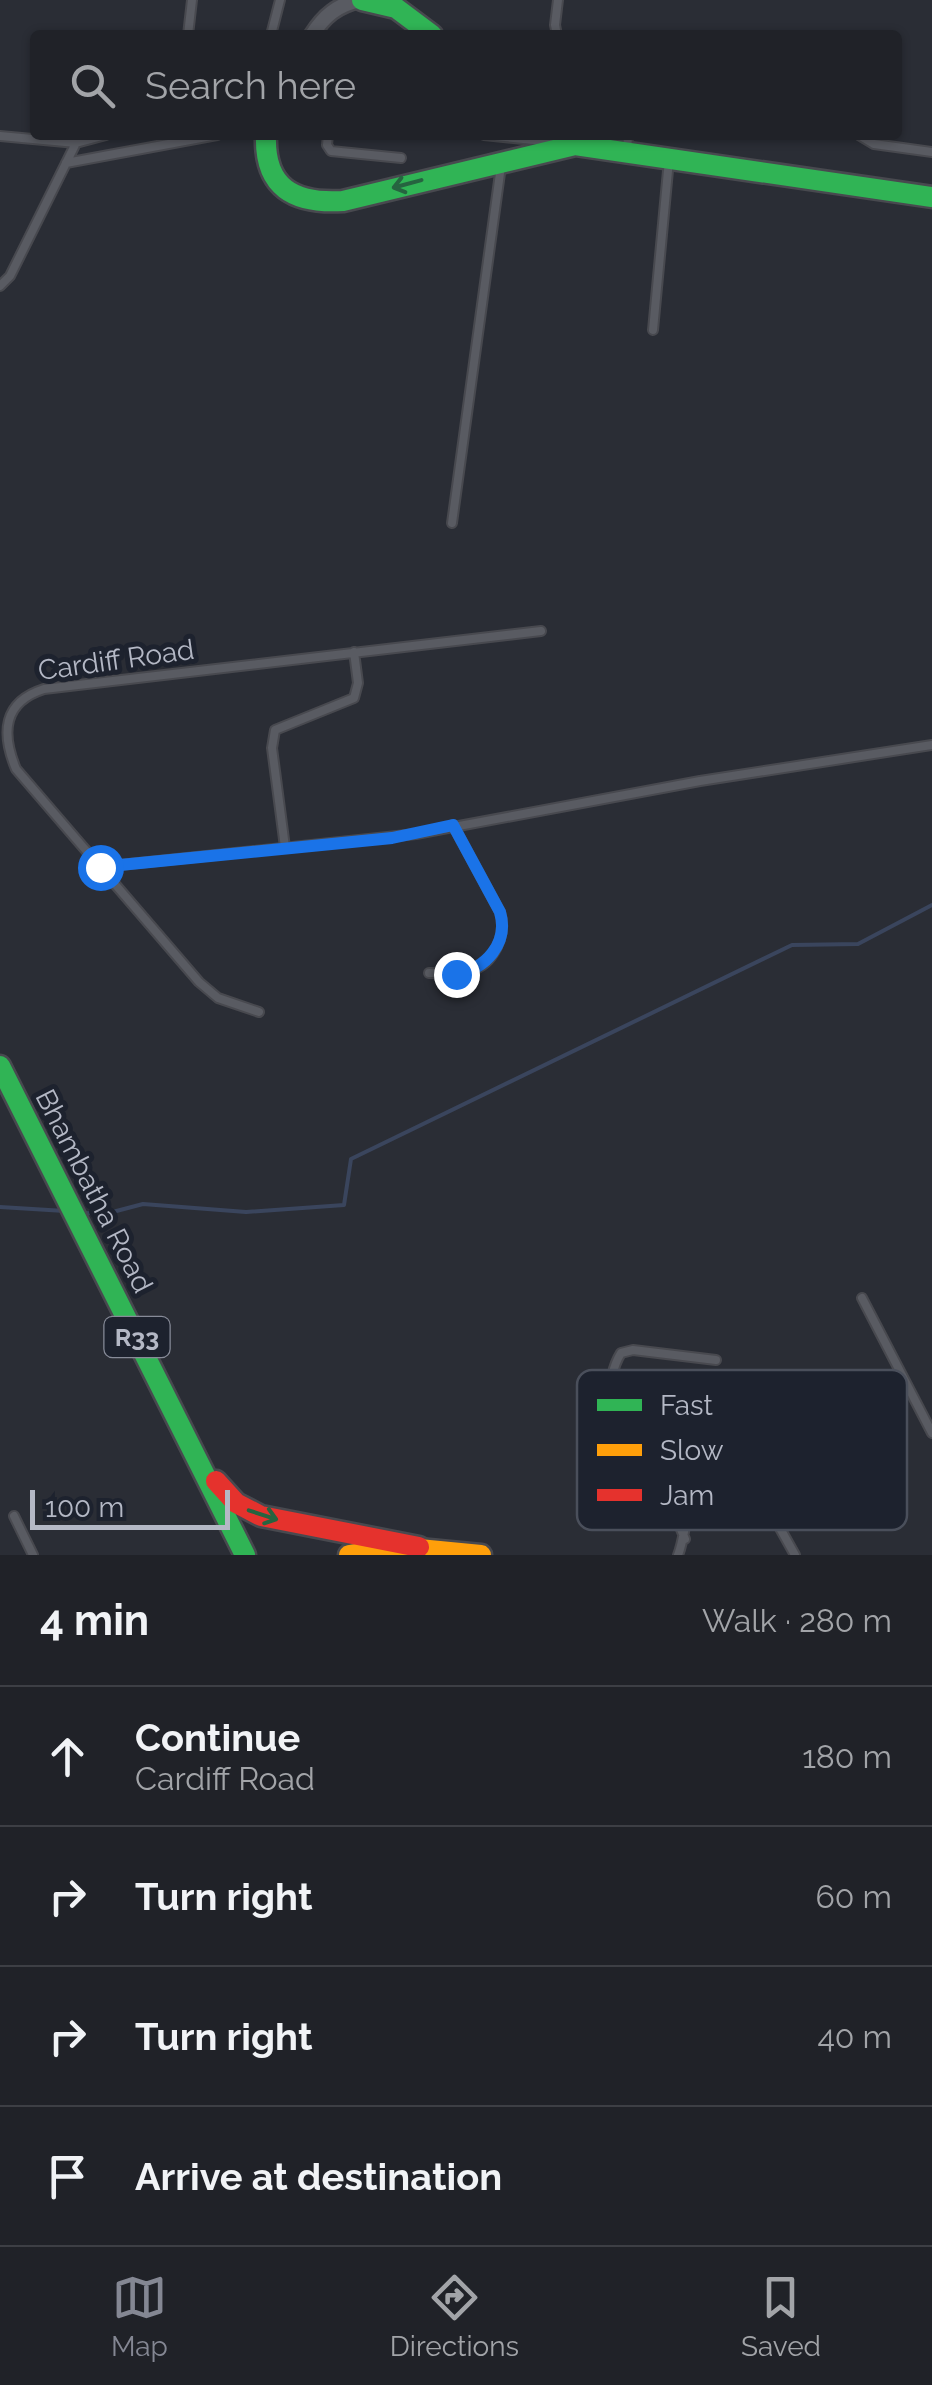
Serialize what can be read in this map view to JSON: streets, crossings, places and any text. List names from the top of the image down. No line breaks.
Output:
{"streets":{"main road":["Bhambatha Road","R33"],"lane":["Cardiff Road"]},"legend":["Fast","Slow","Jam"],"scale_bar":"100 m","page":{"search":"Search here","scale":"100 m","heading":["4 min","Walk · 280 m"],"list":[["Continue","Cardiff Road","180 m"],["Turn right","60 m"],["Turn right","40 m"],"Arrive at destination"],"nav":["Map","Directions","Saved"]}}
